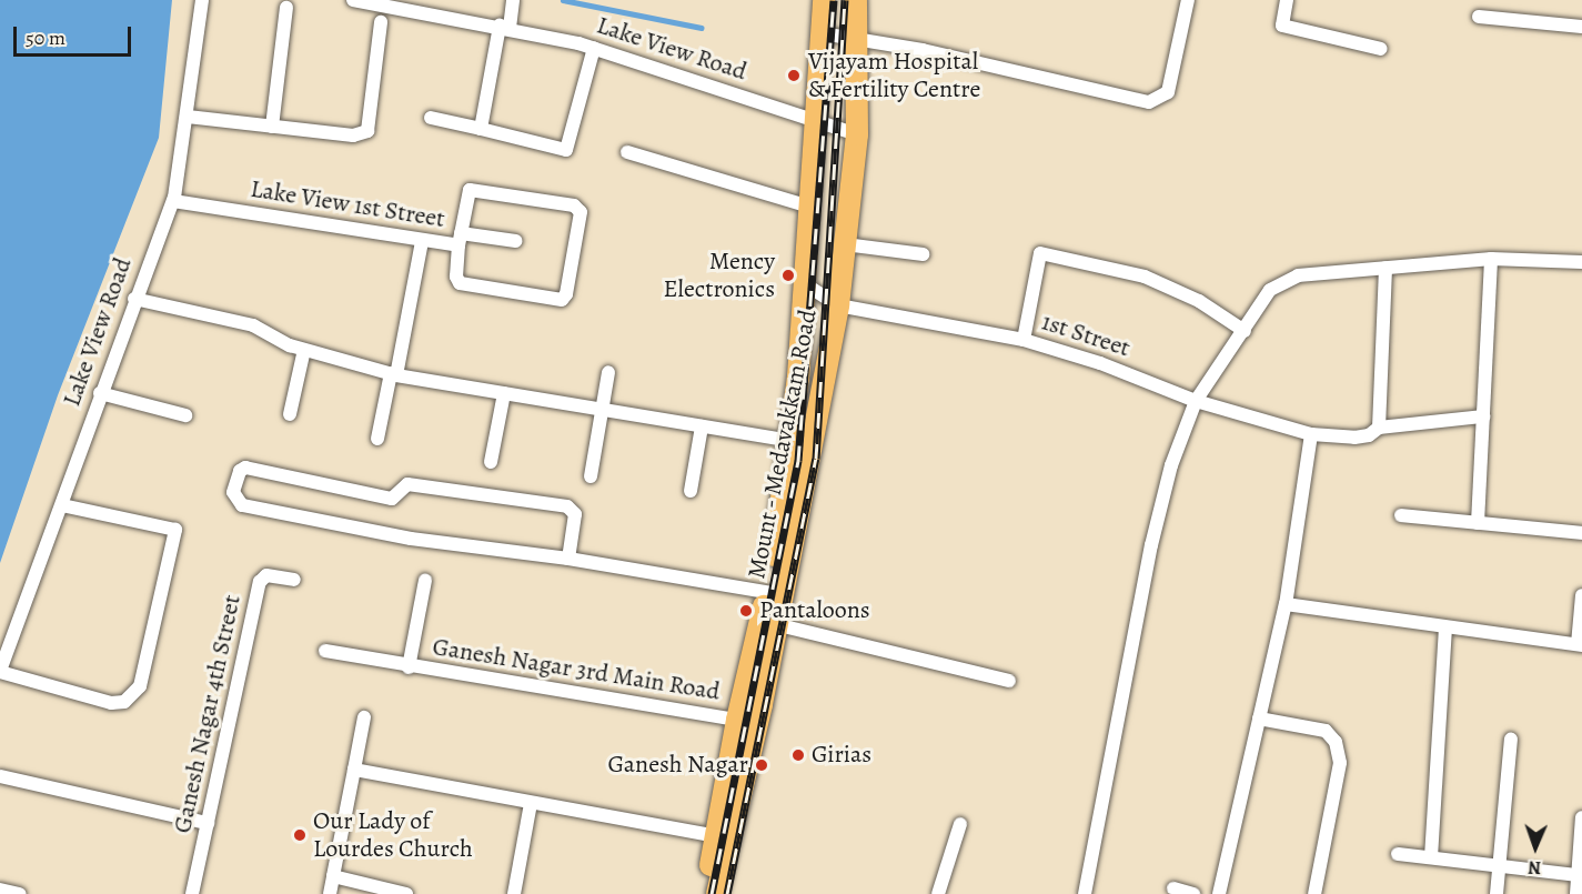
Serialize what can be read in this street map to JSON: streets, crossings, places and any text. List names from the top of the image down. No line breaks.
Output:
{"streets":{"main road":["Mount - Medavakkam Road"],"street":["Lake View Road","Lake View 1st Street","1st Street","Ganesh Nagar 3rd Main Road","Ganesh Nagar 4th Street"]},"crossings":[["Lake View Road","Lake View 1st Street"],["Lake View Road","Mount - Medavakkam Road"],["1st Street","Mount - Medavakkam Road"],["Mount - Medavakkam Road","Ganesh Nagar 3rd Main Road"]],"places":["Vijayam Hospital & Fertility Centre","Mency Electronics","Pantaloons","Girias","Ganesh Nagar","Our Lady of Lourdes Church"],"scale_bar":"50 m","north":"bottom"}
